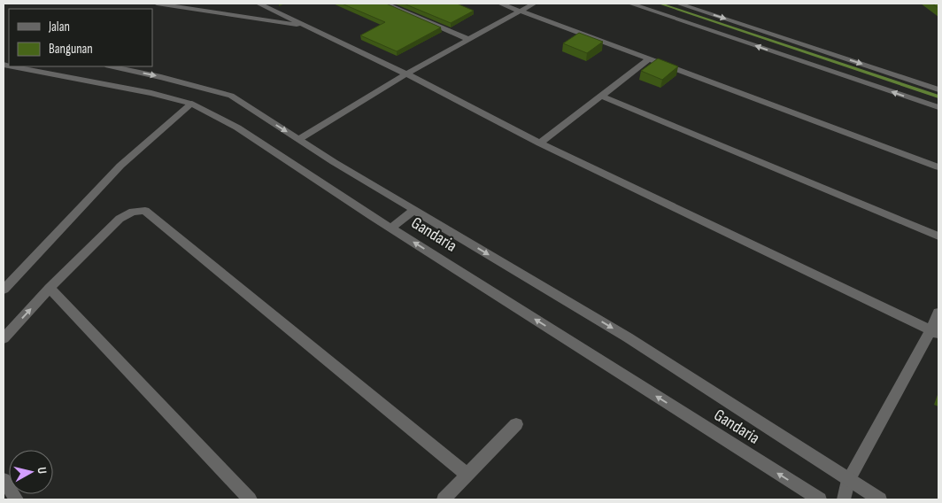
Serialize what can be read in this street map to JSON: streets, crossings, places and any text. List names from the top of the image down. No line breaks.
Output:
{"streets":{"street":["Gandaria"]},"legend":["Jalan","Bangunan"],"north":"right"}
